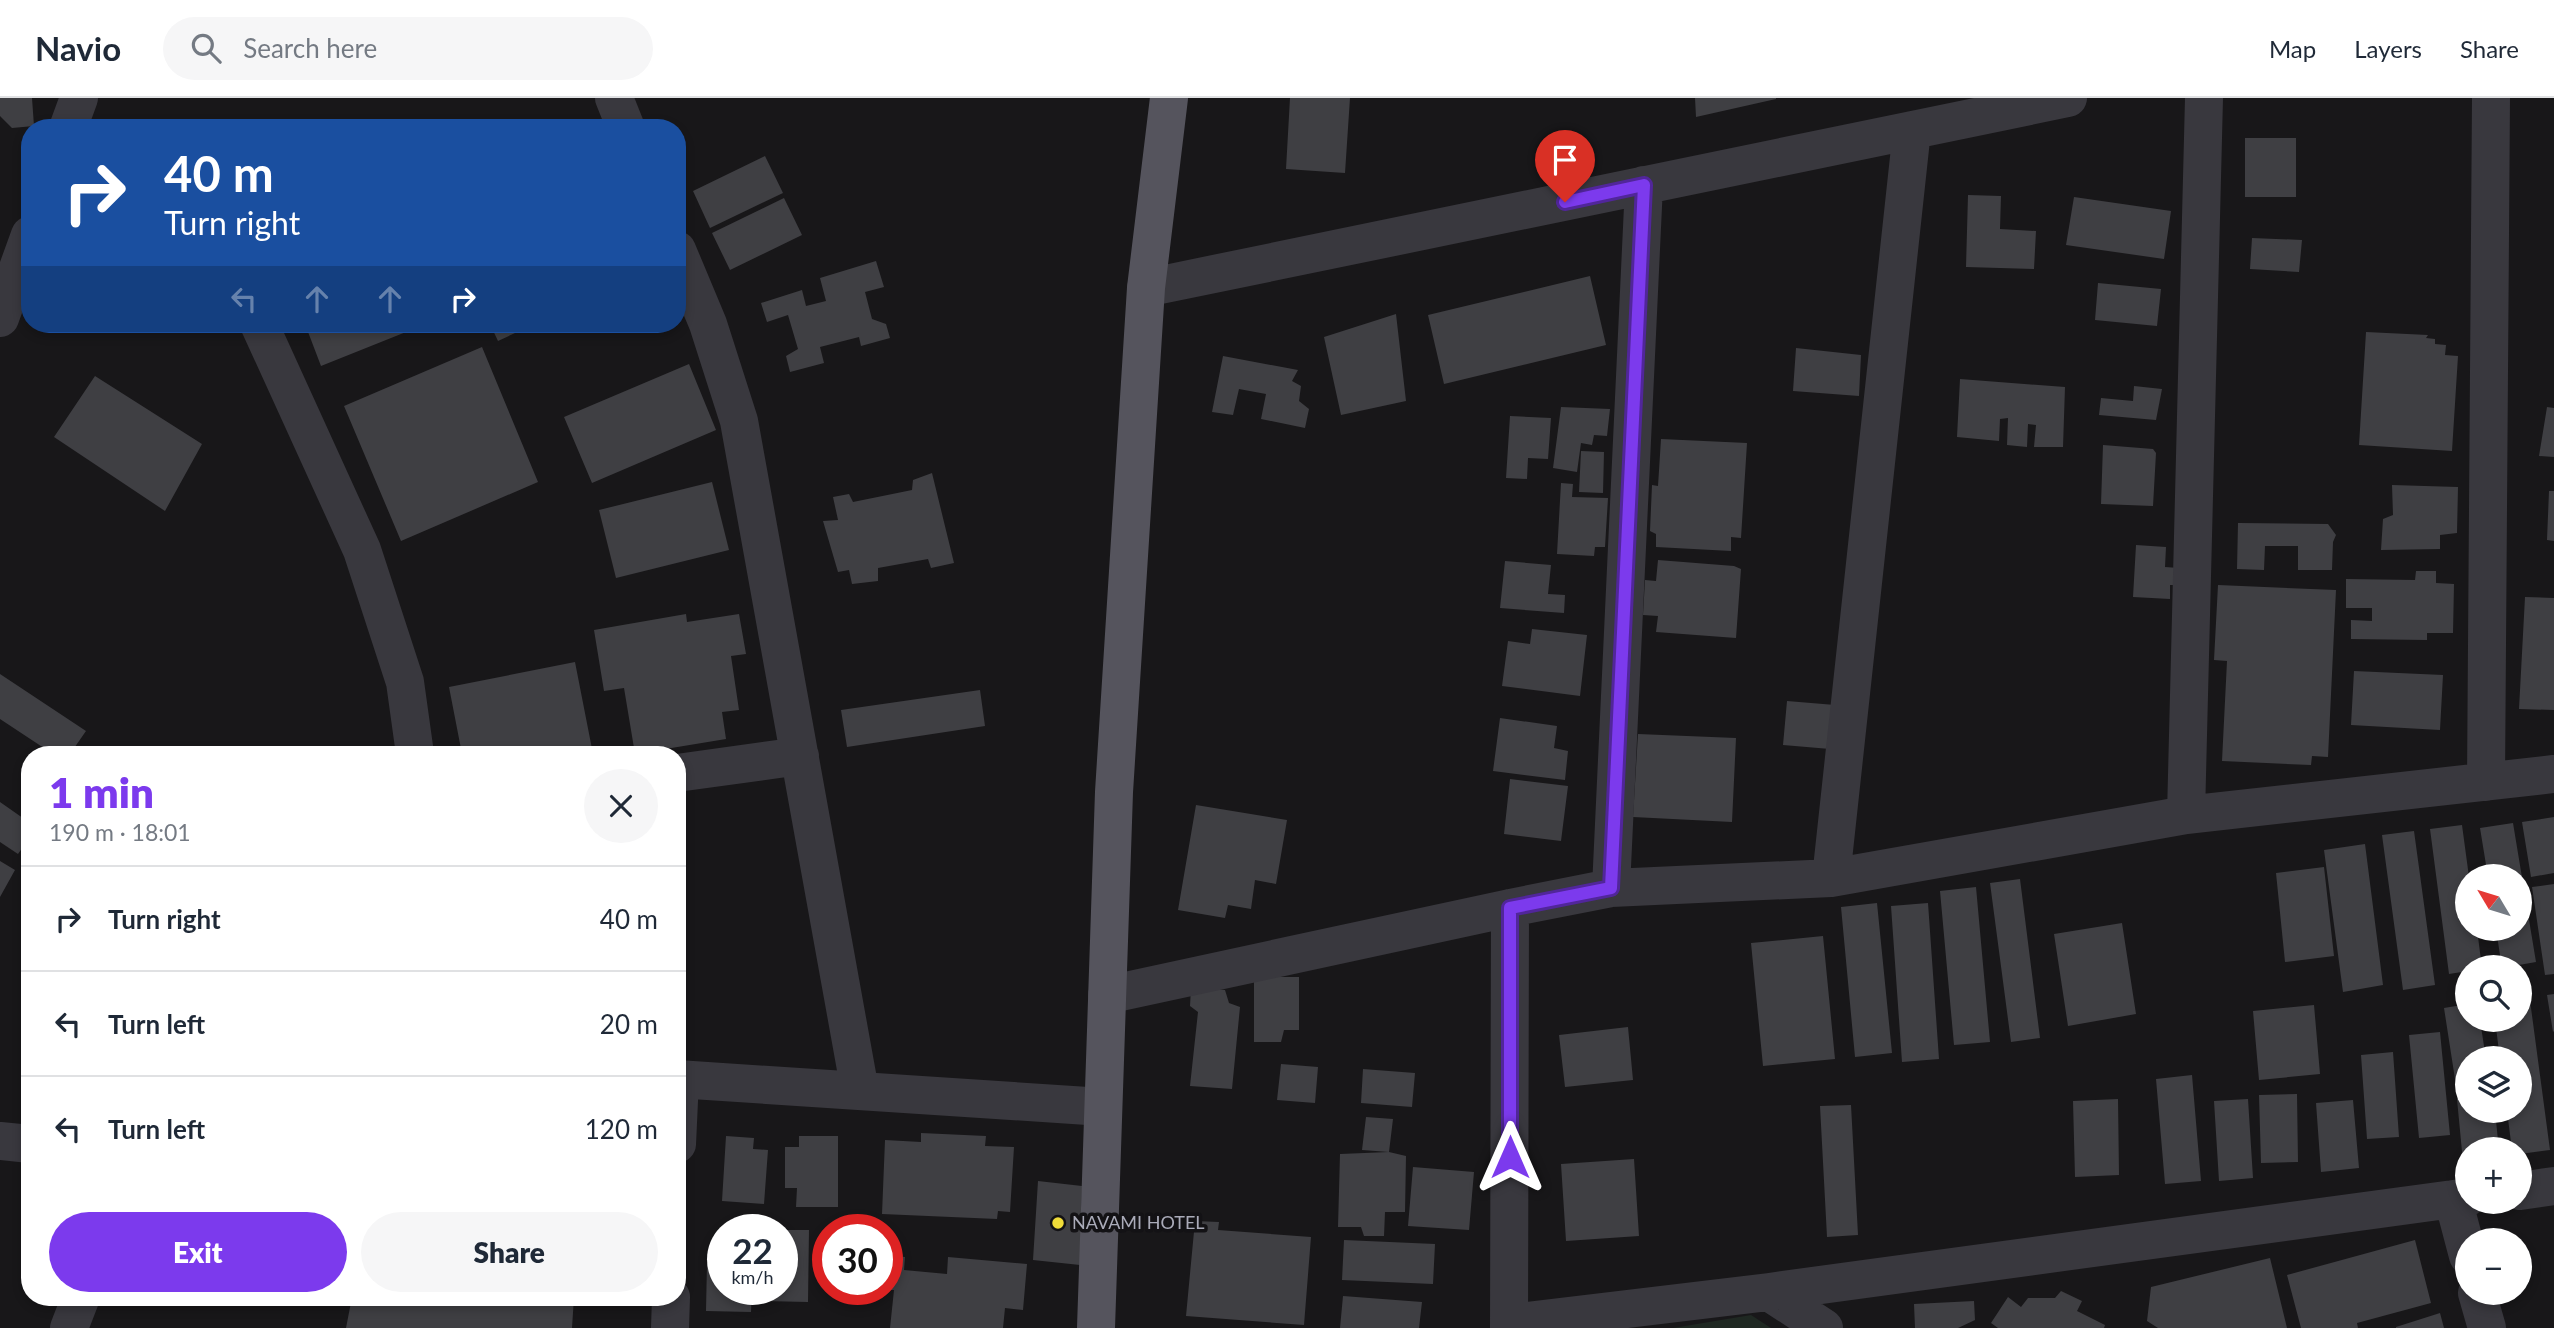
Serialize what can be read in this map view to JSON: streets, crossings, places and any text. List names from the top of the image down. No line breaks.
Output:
{"places":["NAVAMI HOTEL"],"north":"top left","page":{"header":"Navio","search":"Search here","nav":["Map","Layers","Share"],"turn":["40 m","Turn right"],"heading":["1 min","190 m · 18:01"],"map_buttons":["+","−"],"list":[{"name":"Turn right","value":"40 m"},{"name":"Turn left","value":"20 m"},{"name":"Turn left","value":"120 m"}],"buttons":["Exit","Share"],"speed":"22 km/h","limit":"30"}}
